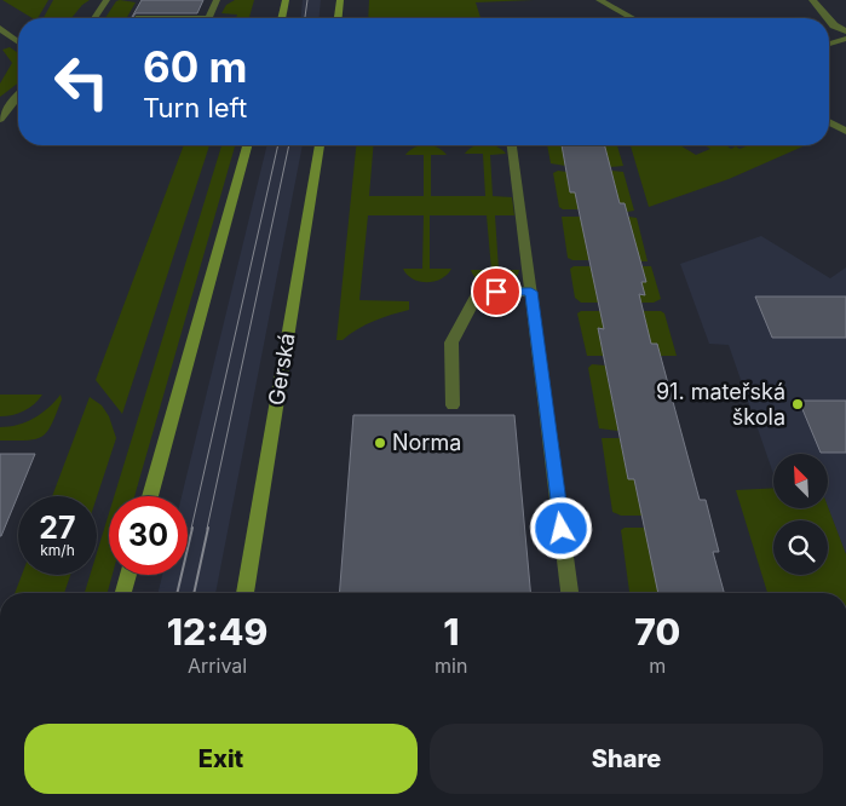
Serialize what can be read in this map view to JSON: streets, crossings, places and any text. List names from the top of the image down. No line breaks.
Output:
{"streets":{"street":["Gerská"]},"places":["91. mateřská škola","Norma"],"north":"top left","page":{"turn":["60 m","Turn left"],"speed":"27 km/h","limit":"30","eta":["12:49","Arrival","1","min","70","m"],"buttons":["Exit","Share"]}}
